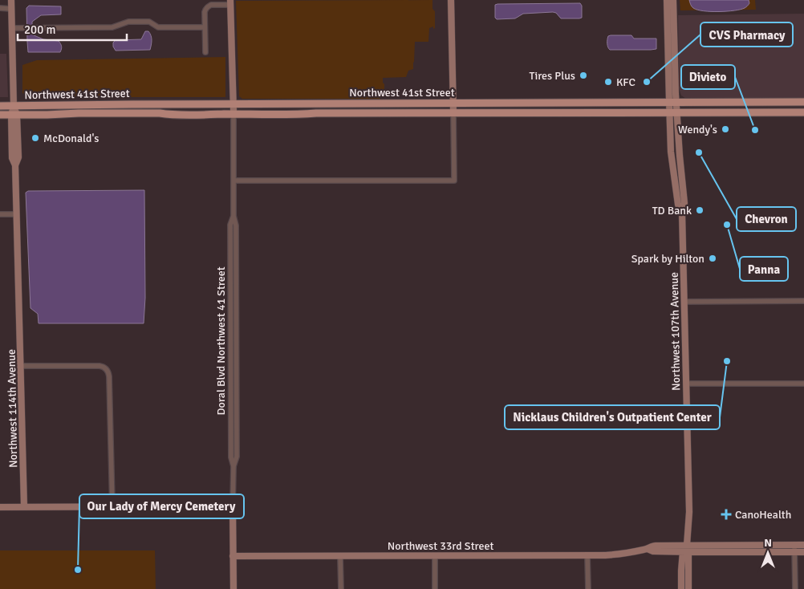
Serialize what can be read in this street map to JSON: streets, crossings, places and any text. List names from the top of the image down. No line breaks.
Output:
{"streets":{"main road":["Northwest 41st Street"],"street":["Northwest 107th Avenue","Doral Blvd Northwest 41 Street","Northwest 114th Avenue","Northwest 33rd Street"]},"crossings":[["Northwest 41st Street","Northwest 107th Avenue"],["Northwest 41st Street","Doral Blvd Northwest 41 Street"],["Northwest 41st Street","Northwest 114th Avenue"],["Northwest 107th Avenue","Northwest 33rd Street"]],"places":{"other":["Tires Plus","KFC","CVS Pharmacy","Wendy's","Divieto","McDonald's","Chevron","TD Bank","Panna","Spark by Hilton","Nicklaus Children's Outpatient Center","Our Lady of Mercy Cemetery"],"health":["CanoHealth"]},"scale_bar":"200 m","north":"top"}
